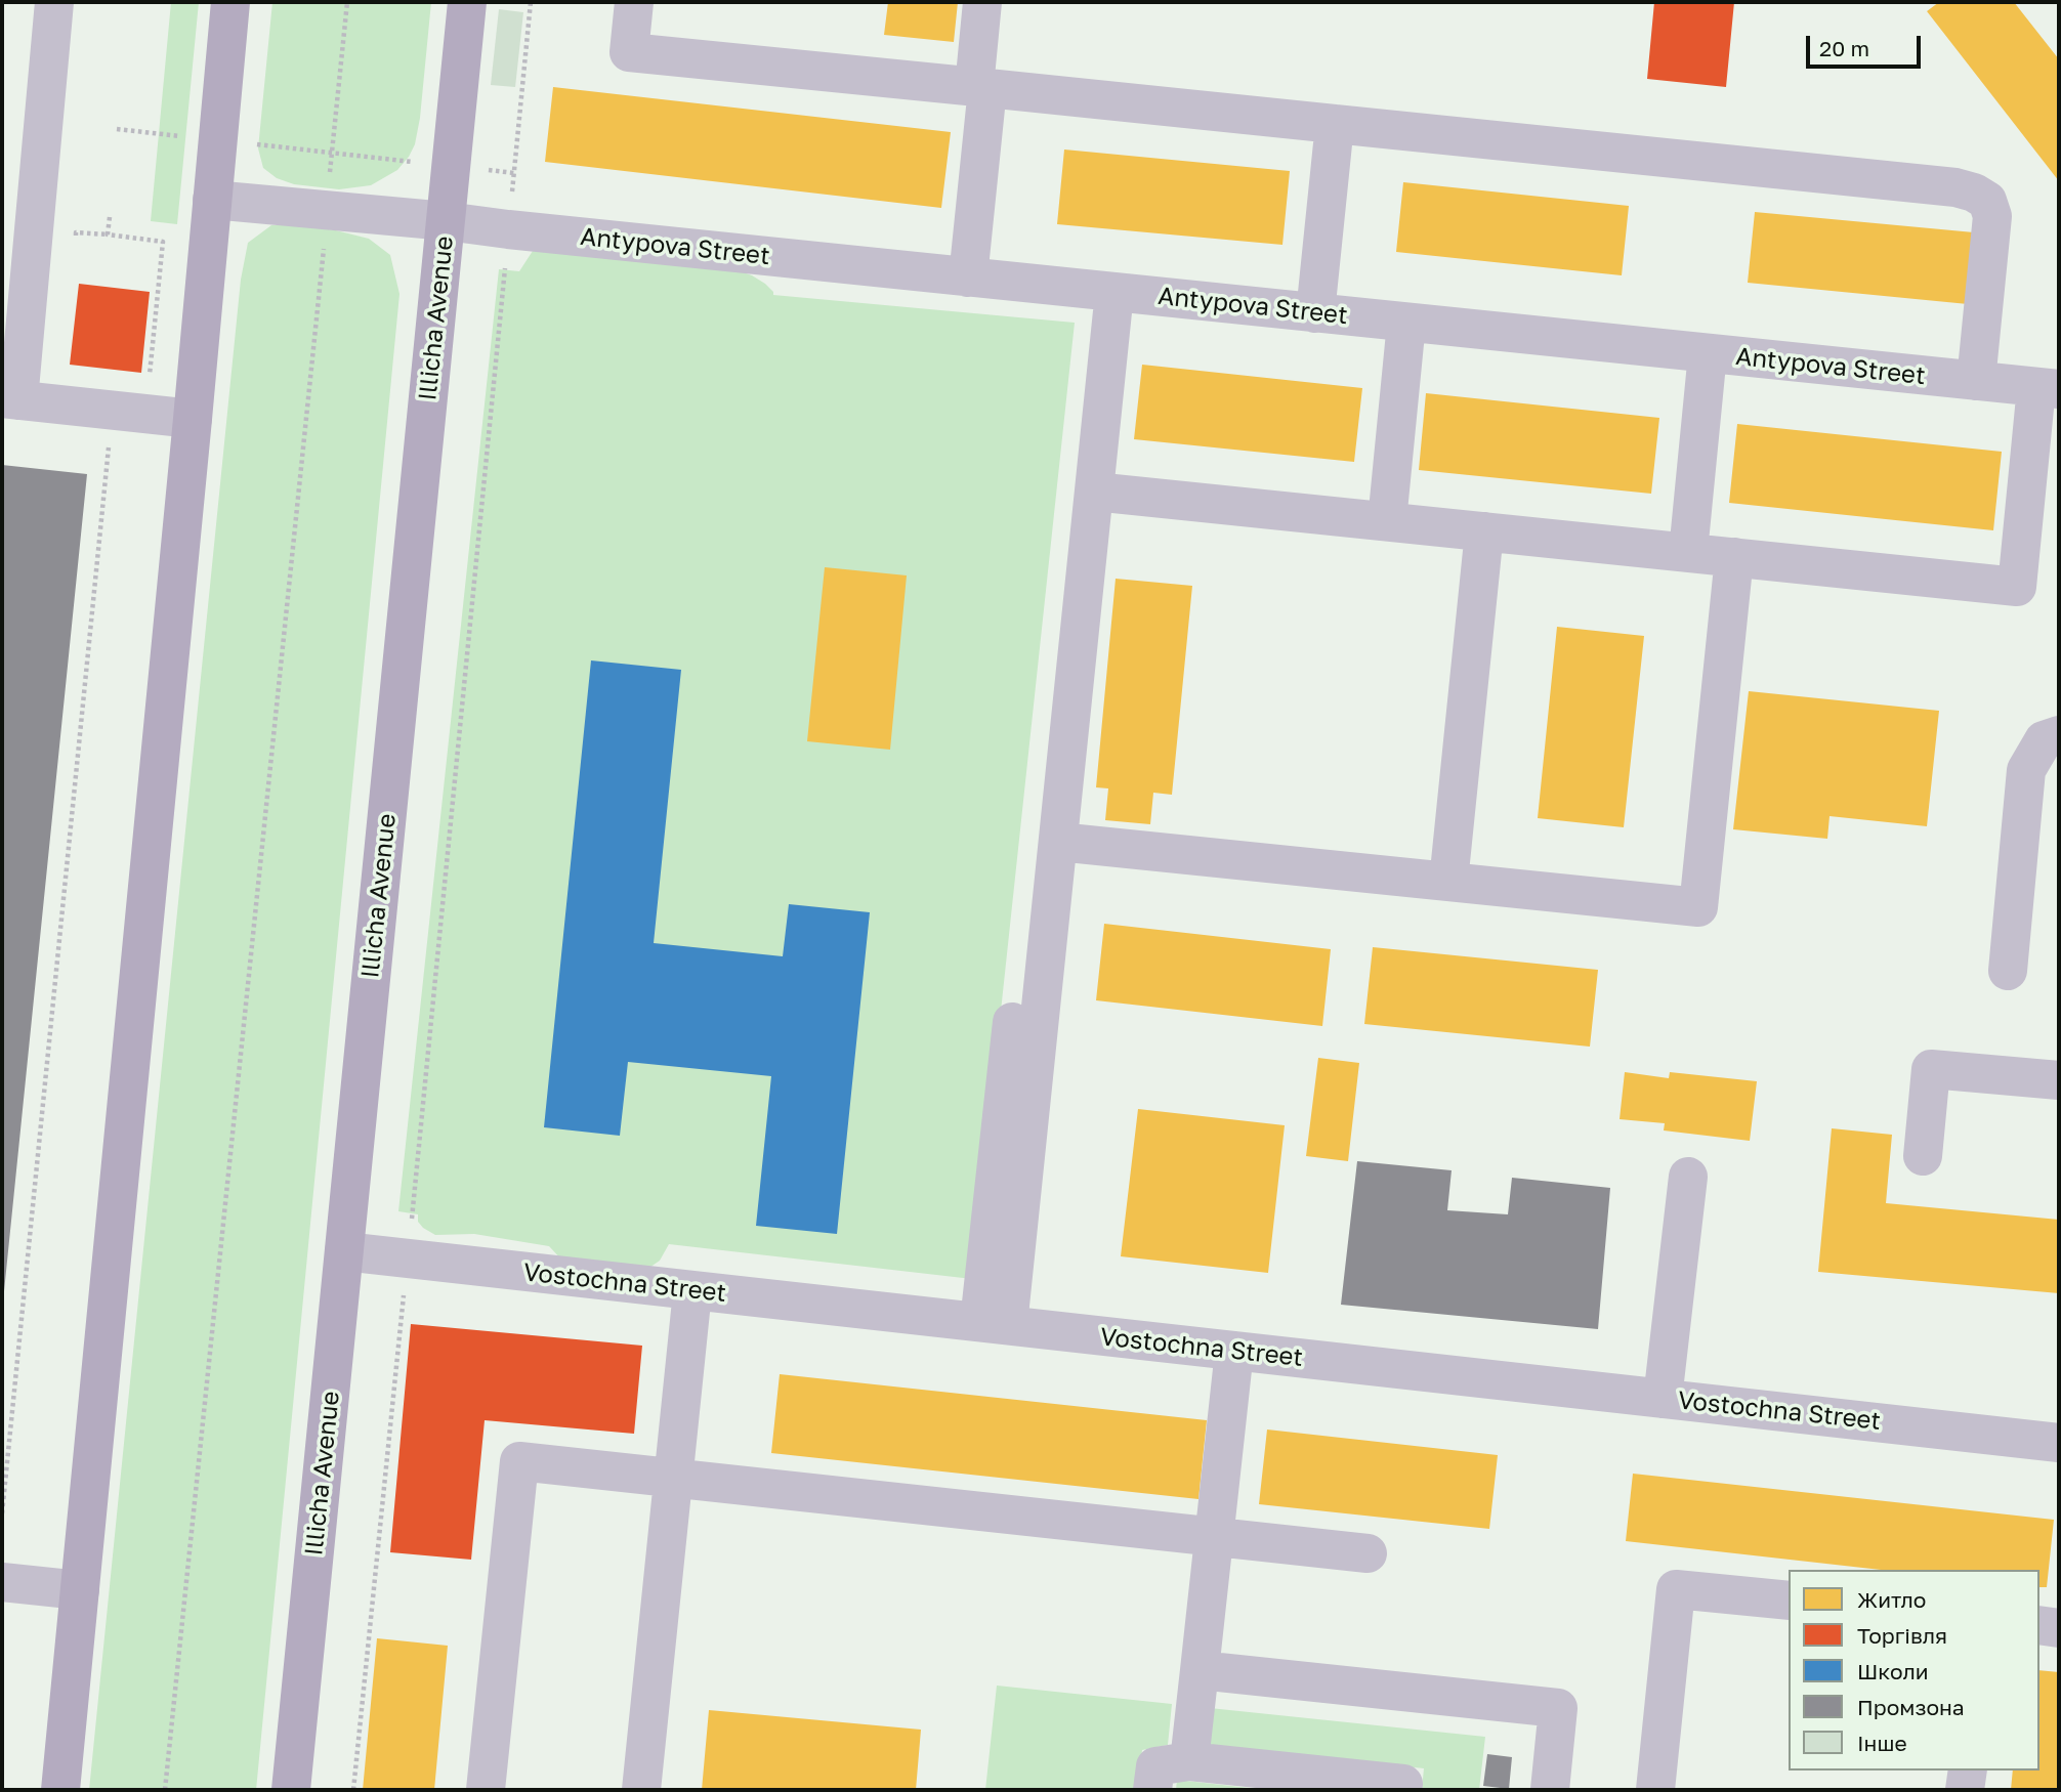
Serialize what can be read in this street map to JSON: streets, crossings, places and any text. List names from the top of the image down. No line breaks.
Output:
{"streets":{"main road":["Illicha Avenue"],"street":["Antypova Street","Vostochna Street"]},"crossings":[["Antypova Street","Illicha Avenue"],["Illicha Avenue","Vostochna Street"]],"legend":["Житло","Торгівля","Школи","Промзона","Інше"],"scale_bar":"20 m"}
